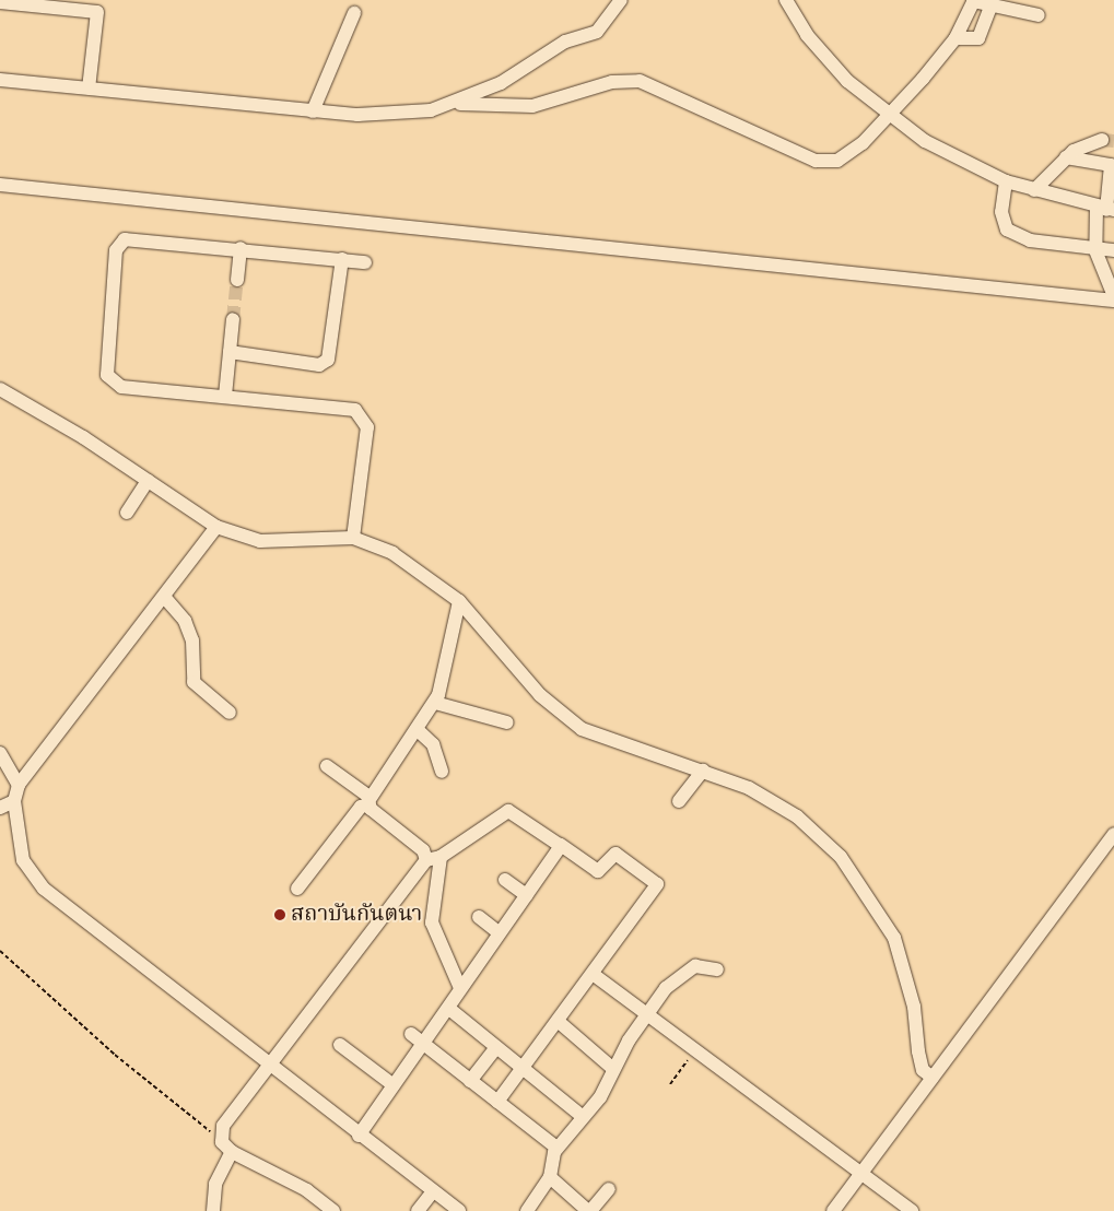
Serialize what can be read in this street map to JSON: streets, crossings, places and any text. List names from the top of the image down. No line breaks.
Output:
{"places":["สถาบันกันตนา"]}
